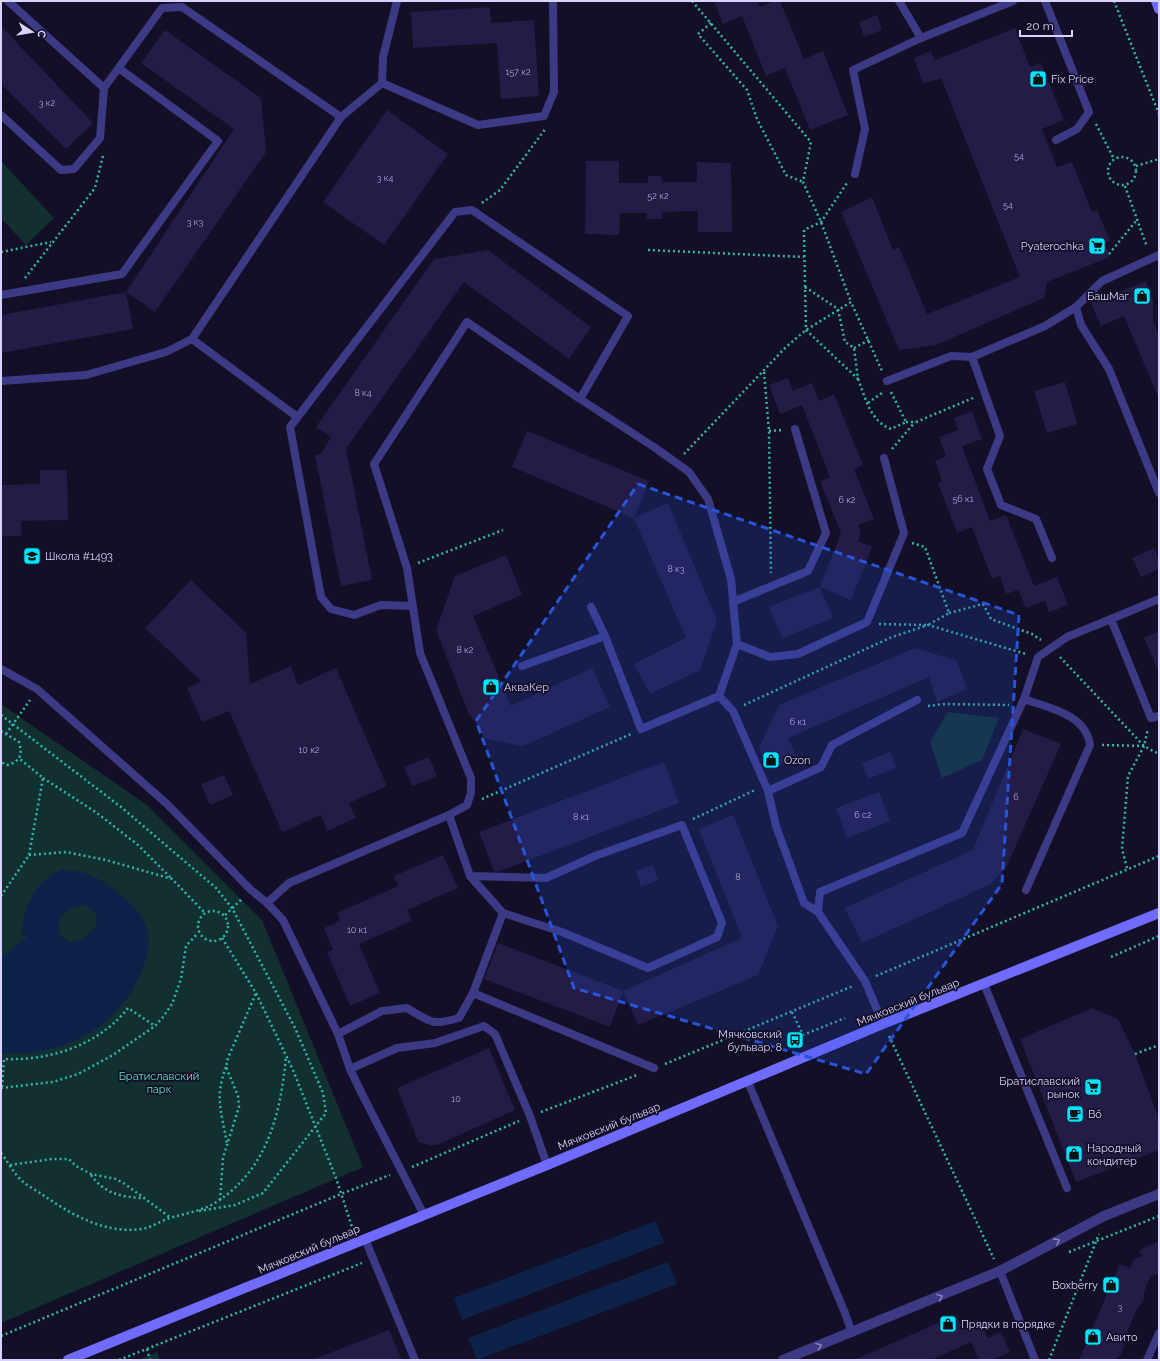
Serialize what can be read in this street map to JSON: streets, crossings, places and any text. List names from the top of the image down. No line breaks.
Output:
{"streets":{"street":["Мячковский бульвар"]},"parks":["Братиславский парк"],"places":{"shop":["Fix Price","БашМаг","АкваКер","Ozon","Народный кондитер","Boxberry","Прядки в порядке","Авито"],"supermarket":["Pyaterochka","Братиславский рынок"],"school or university":["Школа #1493"],"bus stop":["Мячковский бульвар, 8"],"cafe":["Bổ"]},"house_numbers":["157 к2","3 к2","54","3 к4","52 к2","54","3 к3","8 к4","56 к1","6 к2","8 к3","8 к2","6 к1","10 к2","6","6 с2","8 к1","8","10 к1","10","3"],"scale_bar":"20 m","north":"right"}
